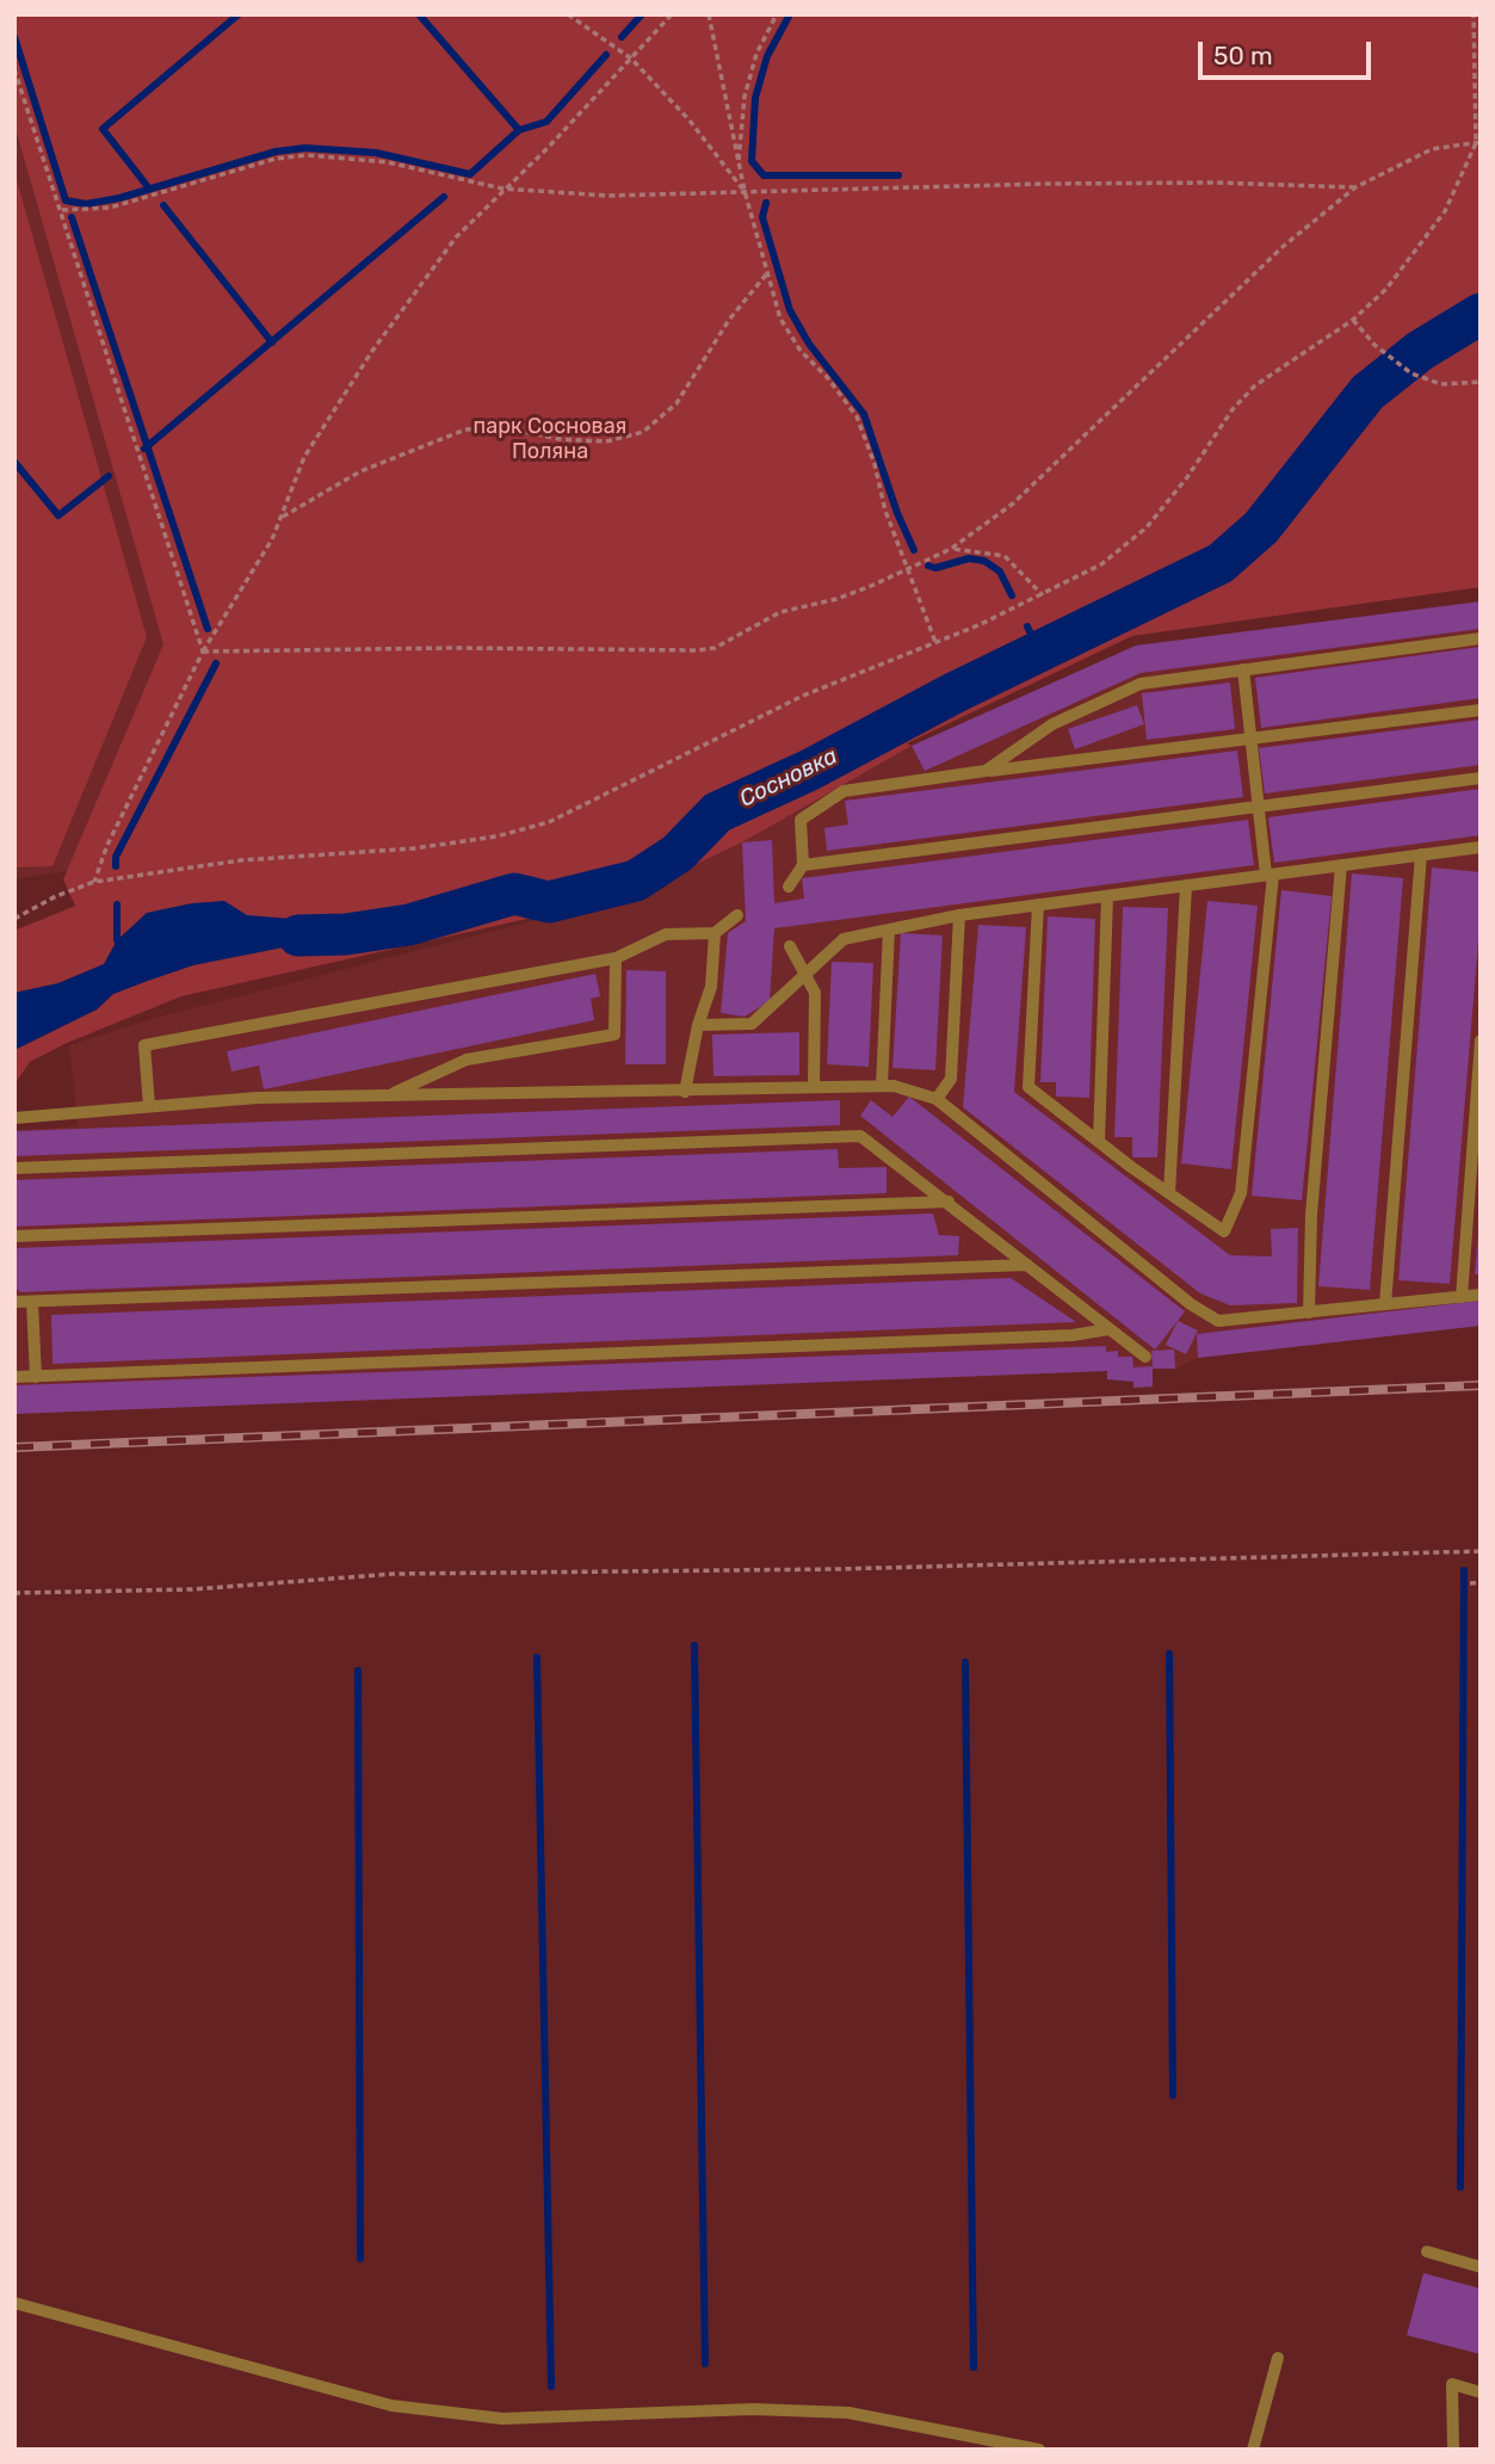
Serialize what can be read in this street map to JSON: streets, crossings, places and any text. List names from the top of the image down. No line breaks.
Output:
{"water":["Сосновка"],"parks":["парк Сосновая Поляна"],"scale_bar":"50 m"}
